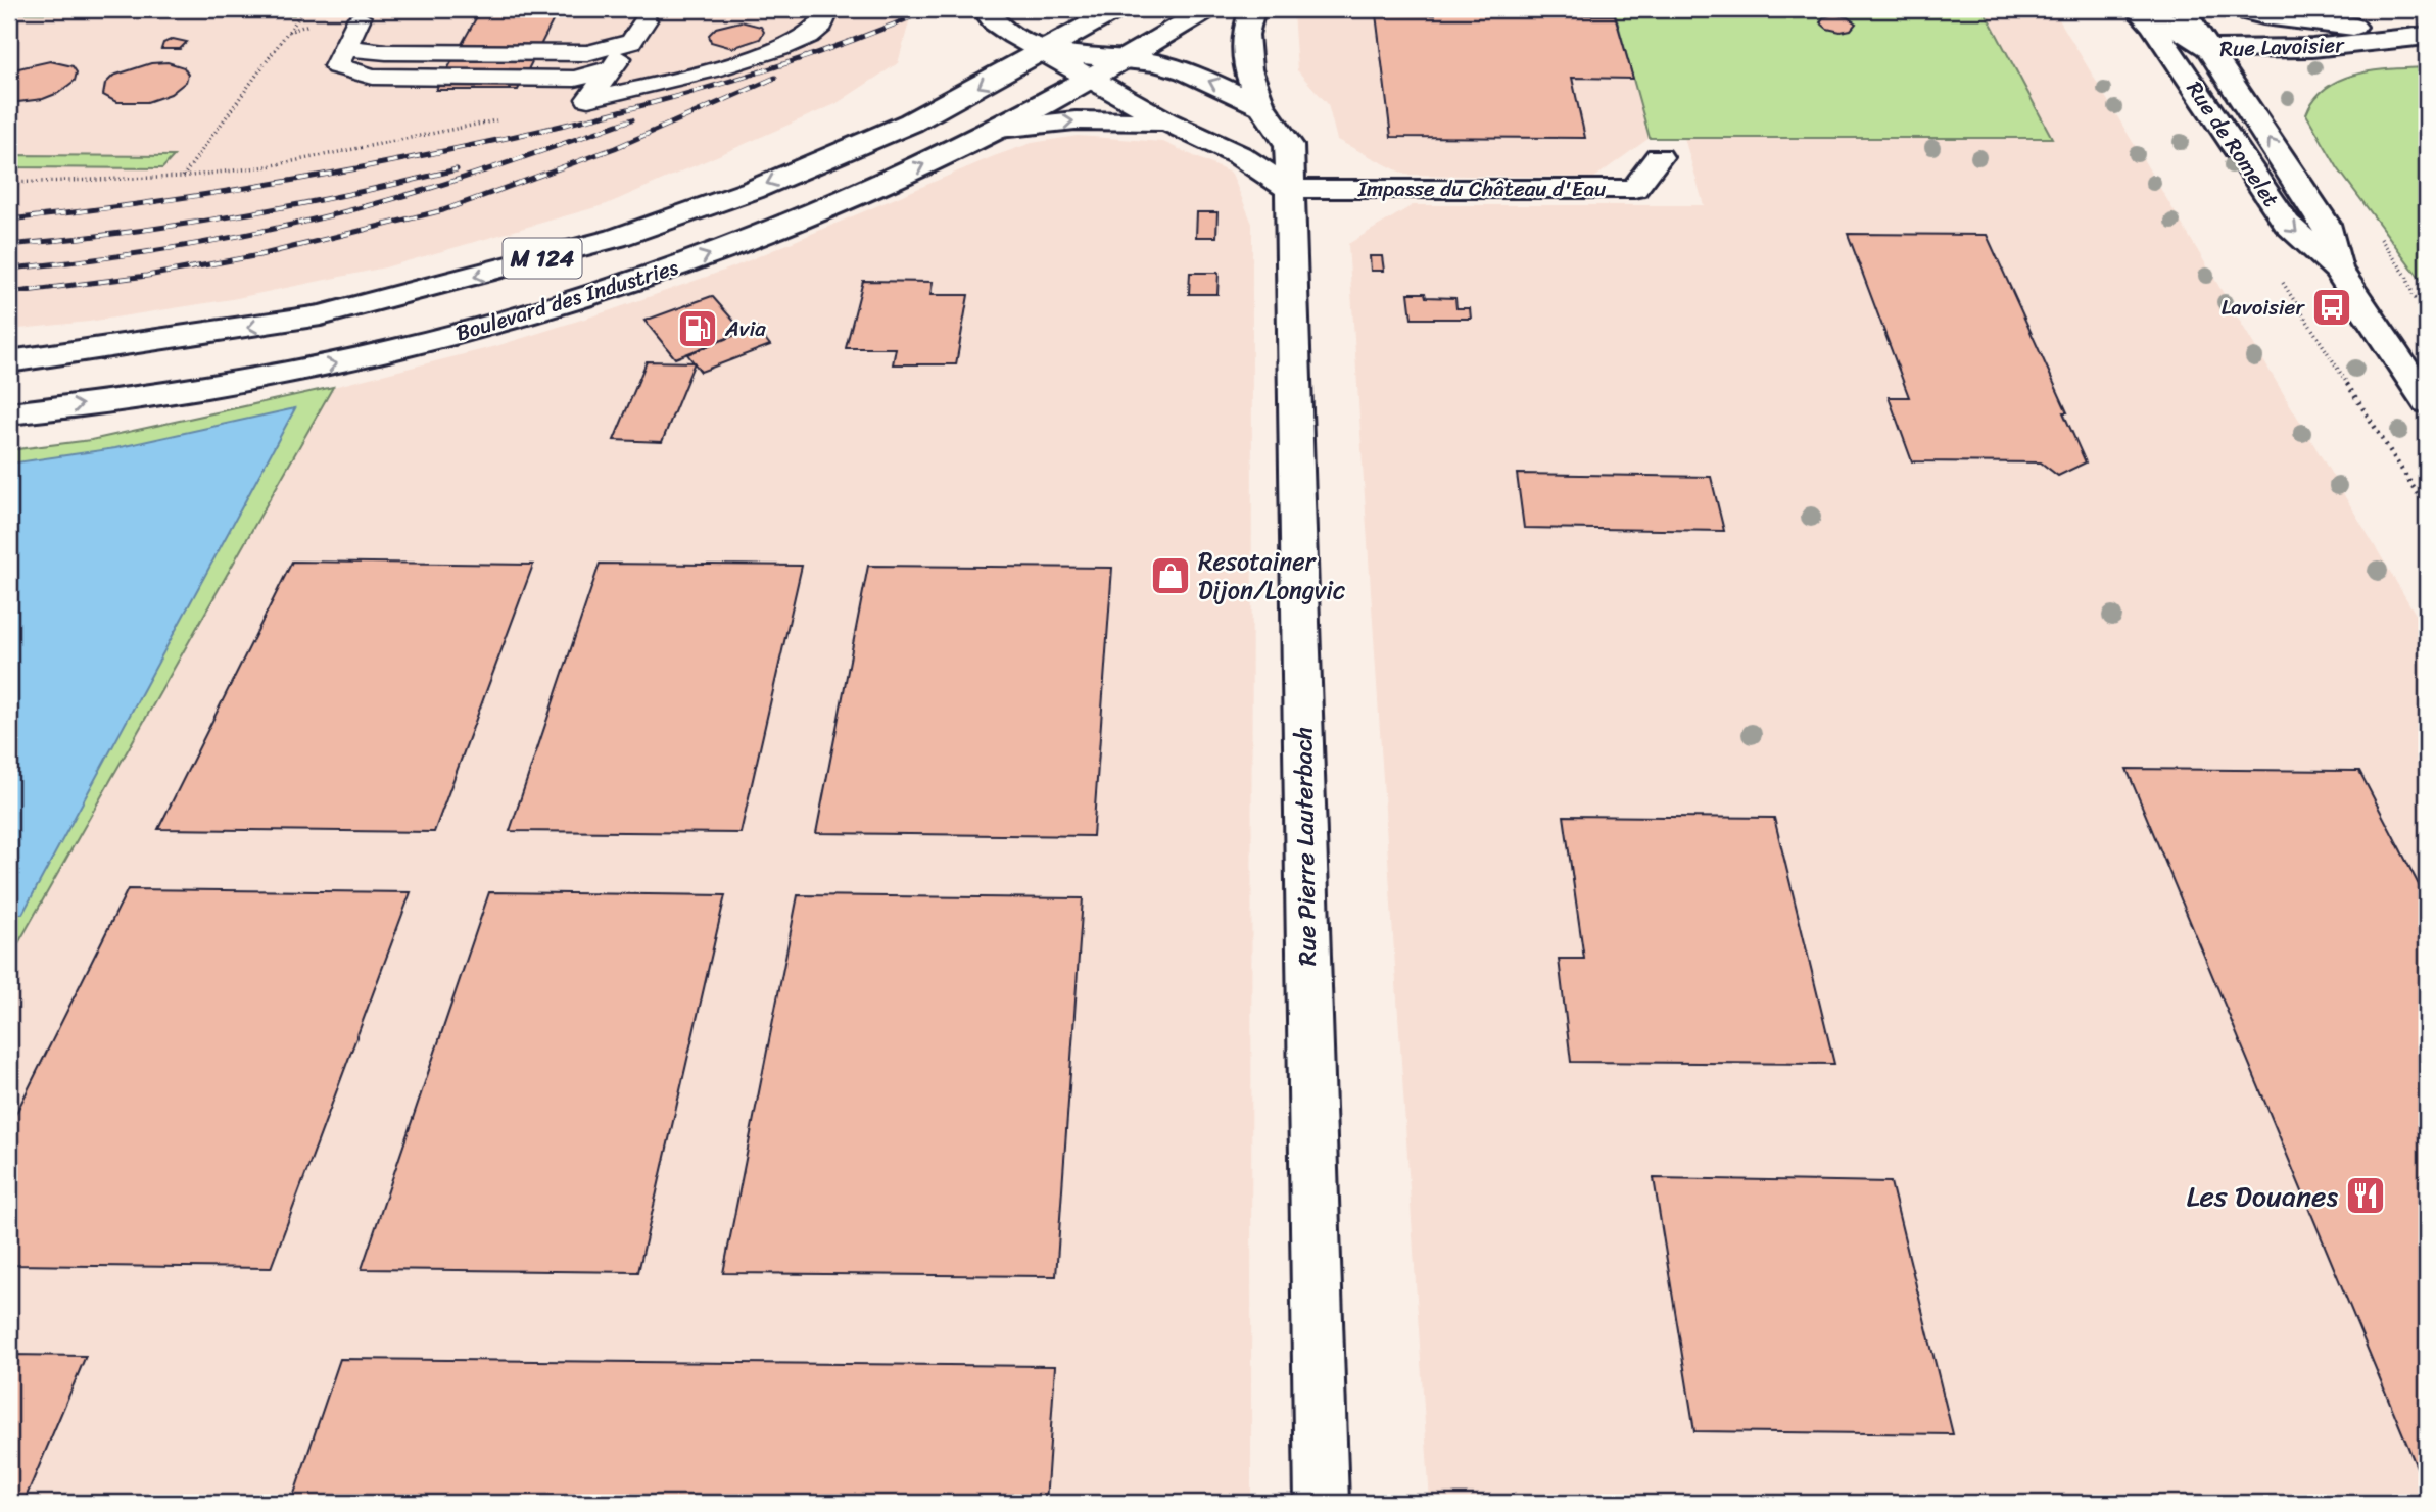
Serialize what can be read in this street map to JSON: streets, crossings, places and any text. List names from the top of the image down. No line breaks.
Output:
{"streets":{"street":["Rue Lavoisier","Rue de Romelet","Impasse du Château d'Eau","M 124","Boulevard des Industries","Rue Pierre Lauterbach"]},"crossings":[["Rue Lavoisier","Rue de Romelet"],["Impasse du Château d'Eau","Rue Pierre Lauterbach"],["Boulevard des Industries","Rue Pierre Lauterbach"]],"places":{"bus stop":["Lavoisier"],"fuel station":["Avia"],"shop":["Resotainer Dijon/Longvic"],"restaurant":["Les Douanes"]}}
